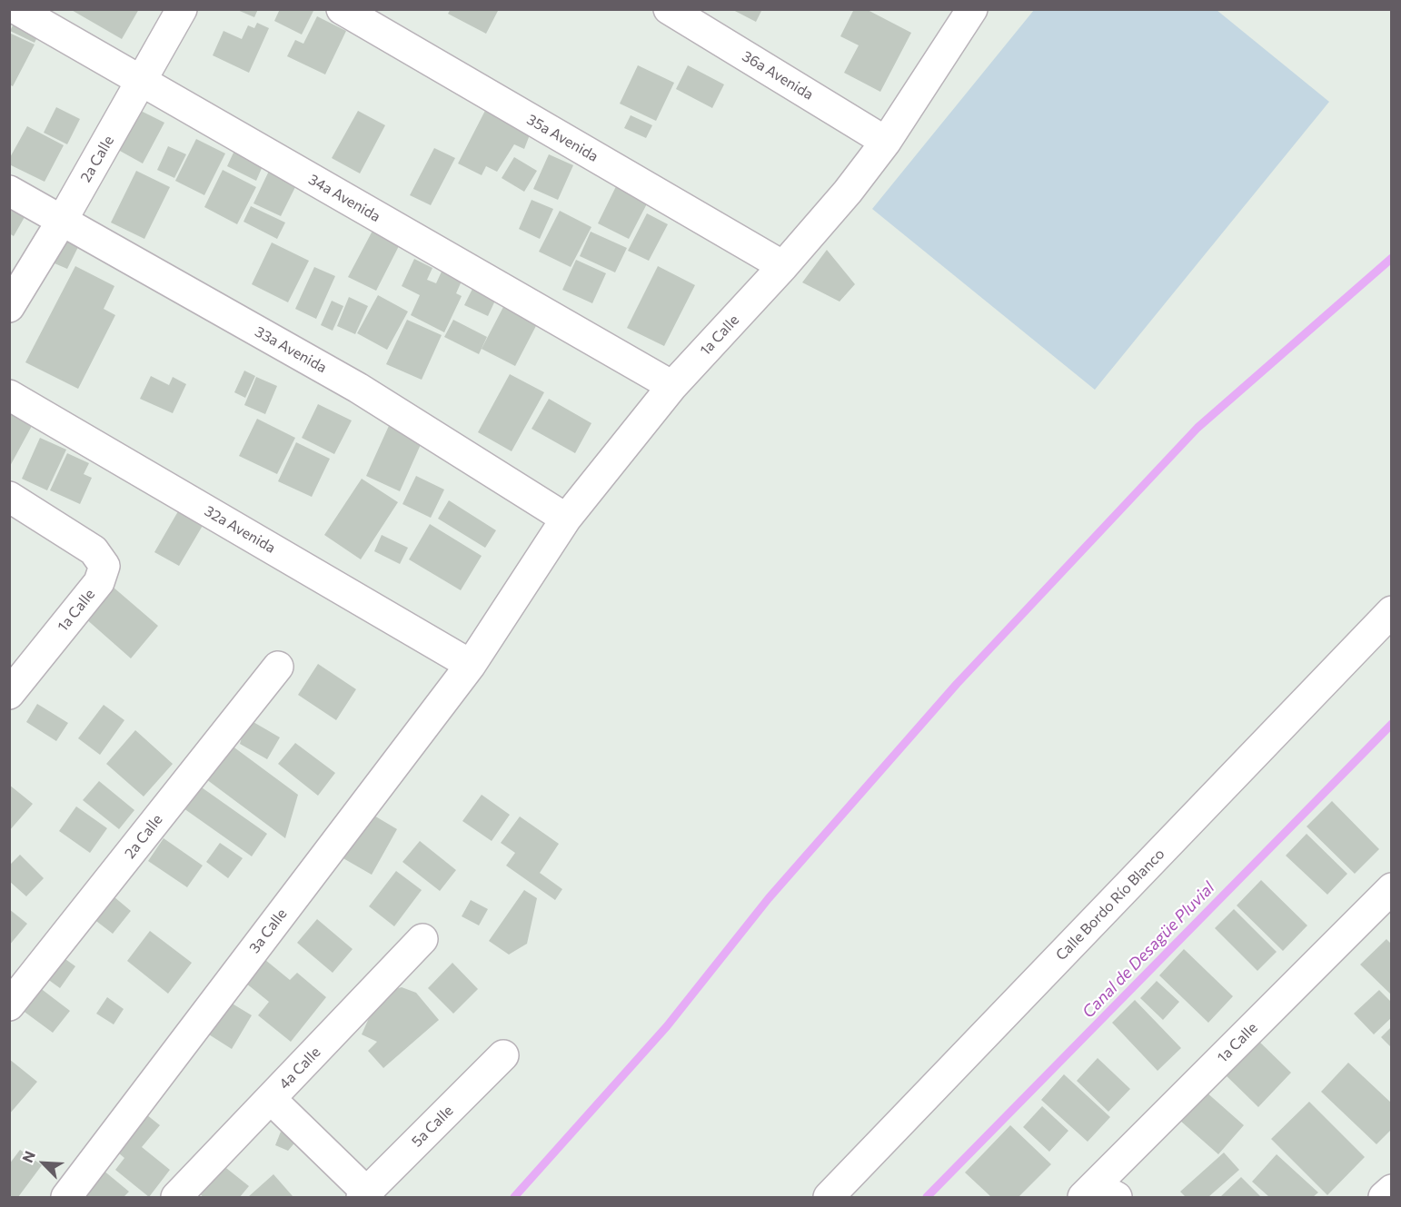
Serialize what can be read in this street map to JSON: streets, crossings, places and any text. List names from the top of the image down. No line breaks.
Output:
{"streets":{"street":["36a Avenida","35a Avenida","2a Calle","34a Avenida","1a Calle","33a Avenida","32a Avenida","Calle Bordo Río Blanco","3a Calle","4a Calle","5a Calle"]},"crossings":[["36a Avenida","1a Calle"],["35a Avenida","1a Calle"],["2a Calle","34a Avenida"],["2a Calle","33a Avenida"],["34a Avenida","1a Calle"],["1a Calle","33a Avenida"],["1a Calle","32a Avenida"],["1a Calle","3a Calle"],["32a Avenida","3a Calle"]],"water":["Canal de Desagüe Pluvial"],"north":"top left"}
